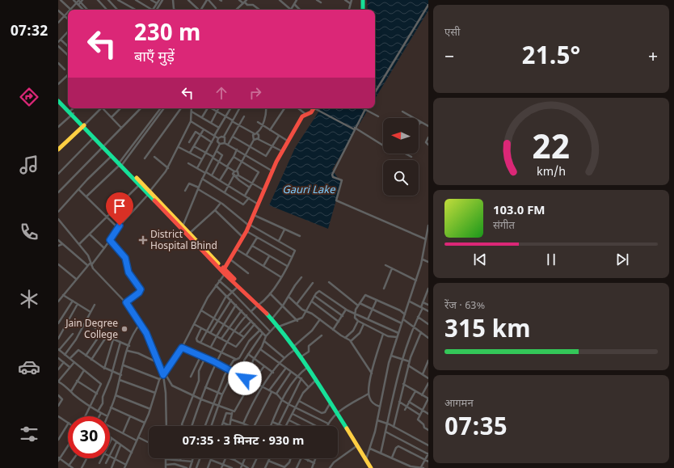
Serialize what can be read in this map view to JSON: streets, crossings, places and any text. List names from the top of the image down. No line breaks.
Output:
{"water":["Gauri Lake"],"places":{"health":["District Hospital Bhind"],"other":["Jain Degree College"]},"north":"left","page":{"tabs":"07:32","tile":["एसी",["रेंज · 63%","315 km"],["आगमन","07:35"]],"turn":["230 m","बाएँ मुड़ें"],"heat":["−","21.5°","+"],"song":["103.0 FM","संगीत"],"limit":"30","trip":"07:35 · 3 मिनट · 930 m","gauge":["22","km/h"]}}
